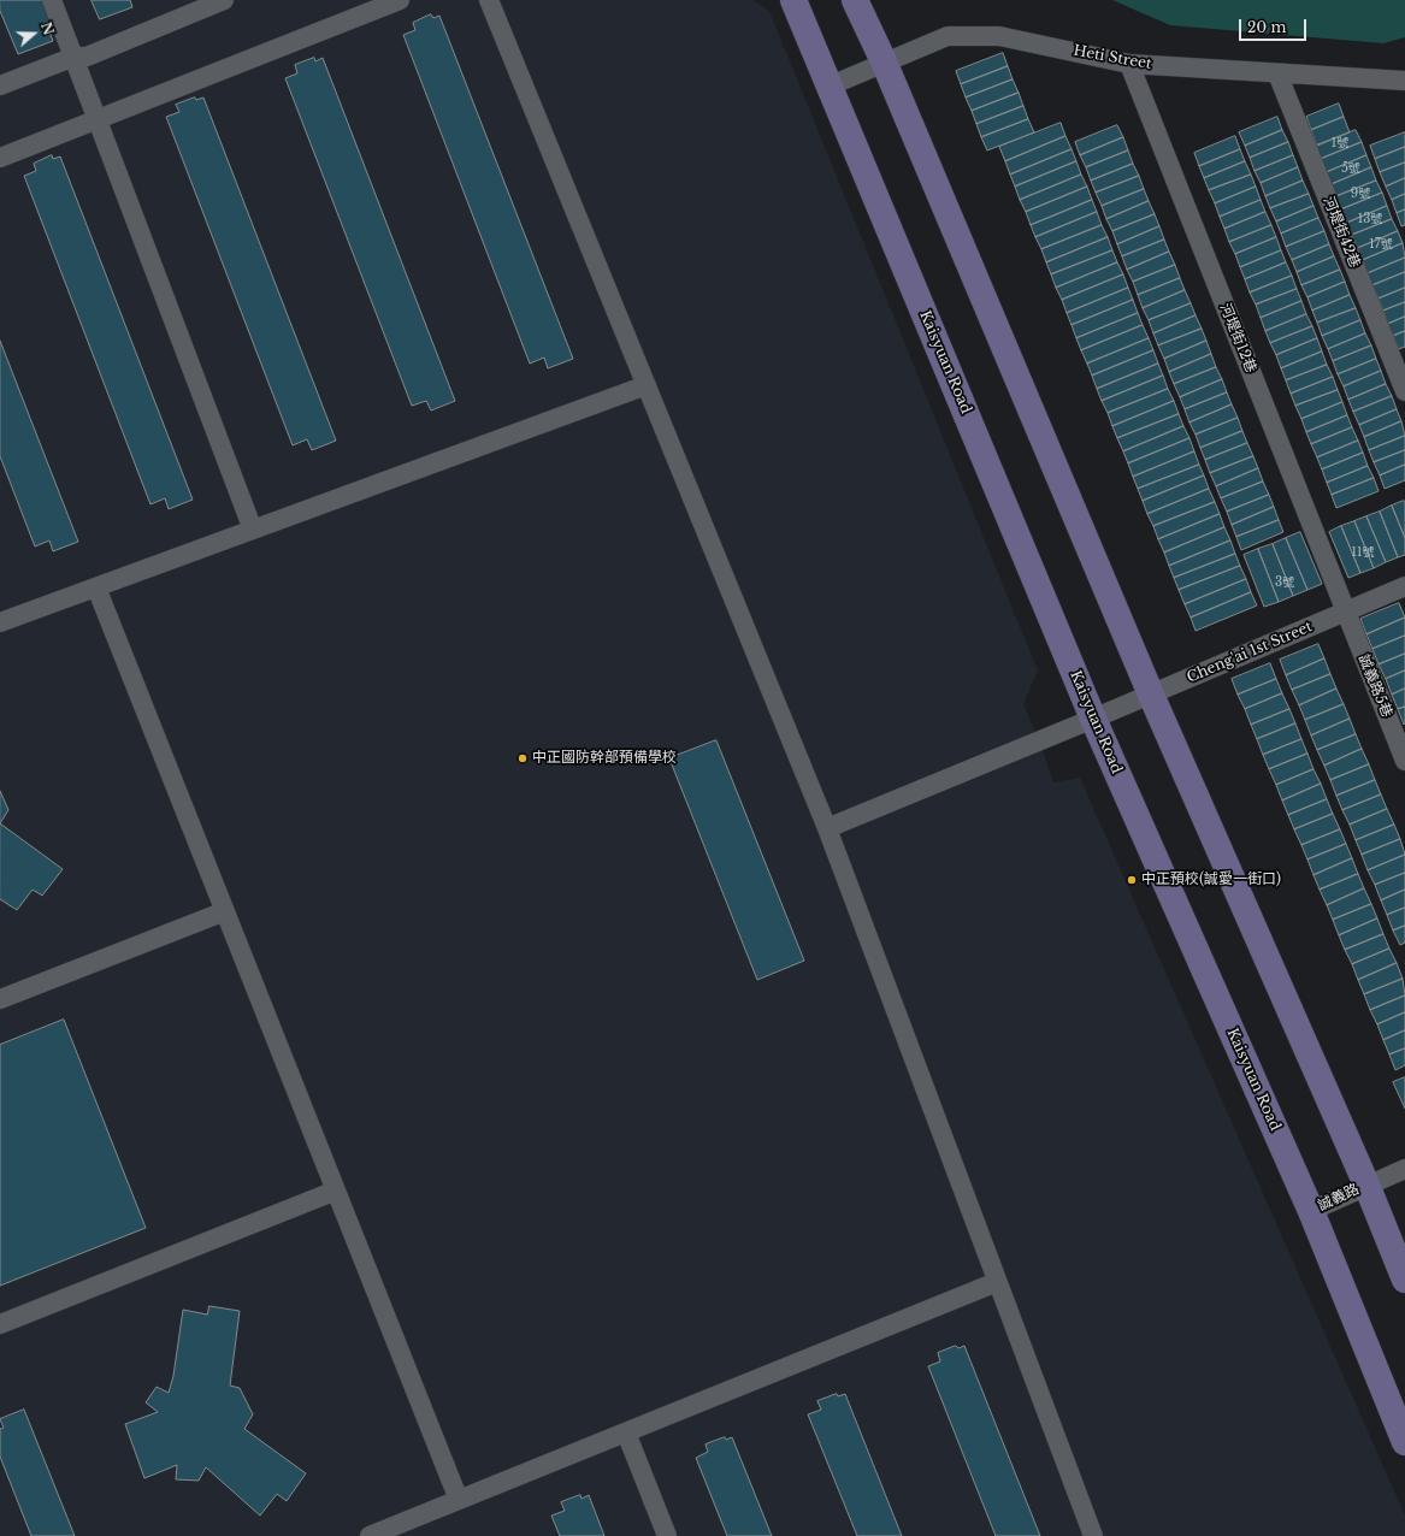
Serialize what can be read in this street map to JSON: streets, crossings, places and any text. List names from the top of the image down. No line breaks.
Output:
{"streets":{"street":["Heti Street","河堤街42巷","河堤街12巷","Kaisyuan Road","Cheng'ai 1st Street","誠義路5巷","誠義路"]},"crossings":[["Heti Street","河堤街42巷"],["Heti Street","河堤街12巷"],["Heti Street","Kaisyuan Road"],["河堤街12巷","Cheng'ai 1st Street"],["河堤街12巷","誠義路5巷"],["Kaisyuan Road","Cheng'ai 1st Street"],["Kaisyuan Road","誠義路"],["Cheng'ai 1st Street","誠義路5巷"]],"places":["中正國防幹部預備學校","中正預校(誠愛一街口)"],"house_numbers":["1號","5號","9號","13號","17號","11號","3號"],"scale_bar":"20 m","north":"right"}
